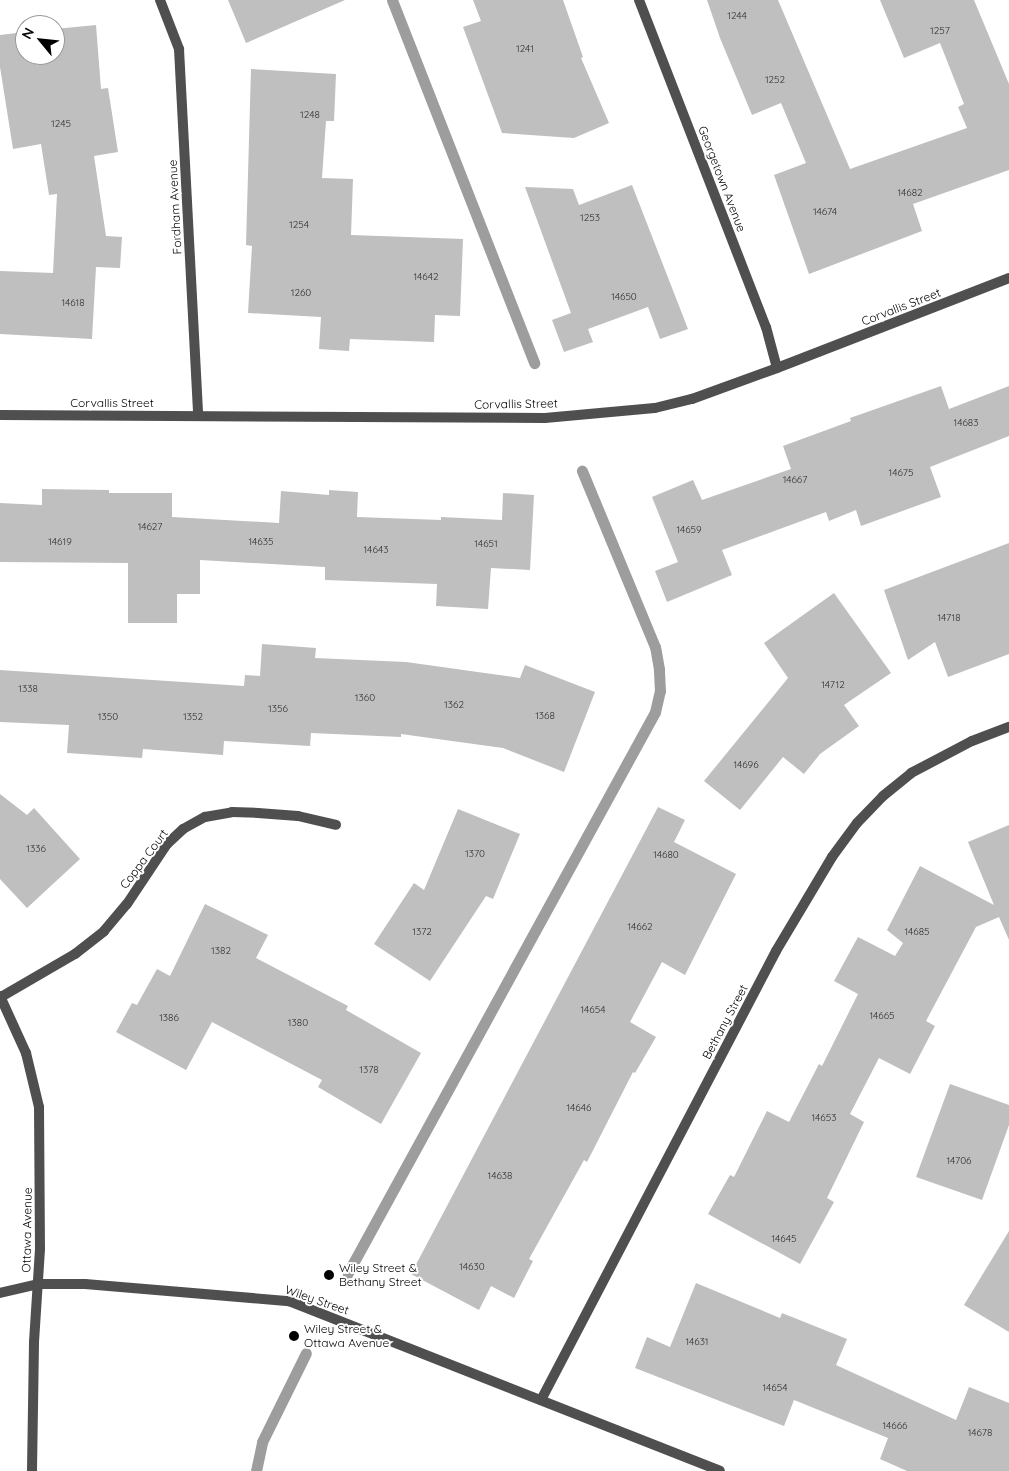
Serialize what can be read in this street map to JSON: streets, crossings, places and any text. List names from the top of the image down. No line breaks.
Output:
{"streets":{"street":["Georgetown Avenue","Fordham Avenue","Corvallis Street","Coppa Court","Bethany Street","Ottawa Avenue","Wiley Street"]},"crossings":[["Georgetown Avenue","Corvallis Street"],["Fordham Avenue","Corvallis Street"],["Coppa Court","Ottawa Avenue"],["Bethany Street","Wiley Street"],["Ottawa Avenue","Wiley Street"]],"places":["Wiley Street & Bethany Street","Wiley Street & Ottawa Avenue"],"house_numbers":["1244","1257","1241","1252","1248","1245","14682","14674","1253","1254","14642","1260","14650","14618","14683","14675","14667","14627","14659","14619","14635","14651","14643","14718","14712","1338","1360","1362","1356","1368","1350","1352","14696","1336","1370","14680","14662","1372","14685","1382","14654","14665","1386","1380","1378","14646","14653","14706","14638","14645","14630","14631","14654","14666","14678"],"north":"top left"}
